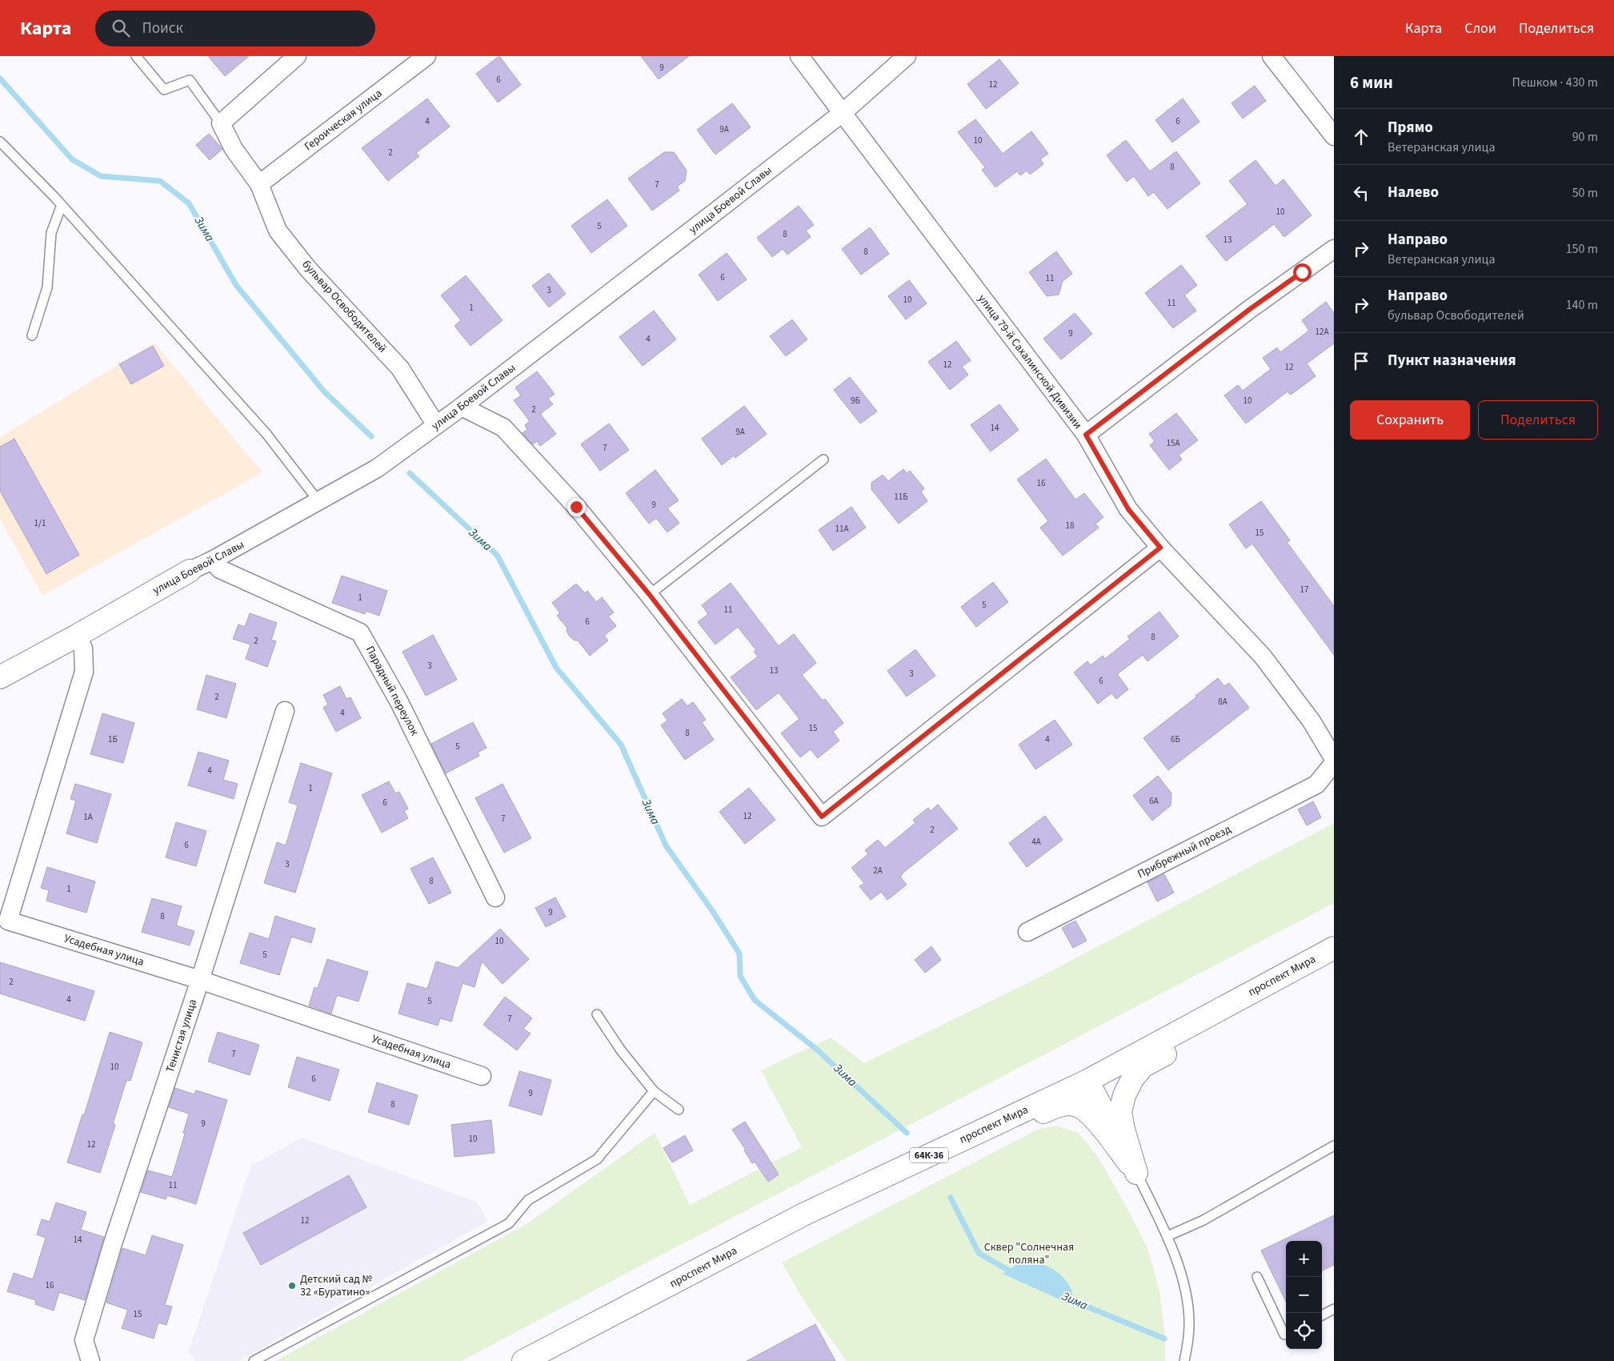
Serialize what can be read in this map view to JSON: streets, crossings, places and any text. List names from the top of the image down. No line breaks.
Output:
{"streets":{"main road":["улица Боевой Славы","проспект Мира","64К-36"],"street":["Героическая улица","бульвар Освободителей","улица 79-й Сахалинской Дивизии","Парадный переулок","Прибрежный проезд","Усадебная улица","Тенистая улица"]},"crossings":[["Героическая улица","бульвар Освободителей"],["улица Боевой Славы","бульвар Освободителей"],["улица Боевой Славы","улица 79-й Сахалинской Дивизии"],["улица Боевой Славы","Парадный переулок"],["улица Боевой Славы","Усадебная улица"],["Усадебная улица","Тенистая улица"]],"water":["Зима"],"parks":["Сквер \"Солнечная поляна\""],"places":["Детский сад № 32 «Буратино»"],"house_numbers":["9","6","12","4","6","9А","10","2","8","7","10","5","8","13","8","6","11","3","10","11","1","12А","9","4","12","12","9Б","10","2","14","9А","15А","7","16","11Б","9","1/1","18","11А","15","17","1","5","11","6","8","2","3","13","3","6","2","8А","4","15","8","1Б","4","6Б","5","4","1","6А","6","12","1А","7","2","4А","6","3","2А","8","1","9","8","10","5","2","4","5","7","7","10","6","9","8","9","10","12","11","12","14","16","15"],"page":{"header":"Карта","search":"Поиск","nav":["Карта","Слои","Поделиться"],"heading":["6 мин","Пешком · 430 m"],"list":[["Прямо","Ветеранская улица","90 m"],["Налево","50 m"],["Направо","Ветеранская улица","150 m"],["Направо","бульвар Освободителей","140 m"],"Пункт назначения"],"buttons":["Сохранить","Поделиться"],"map_buttons":["+","−"]}}
